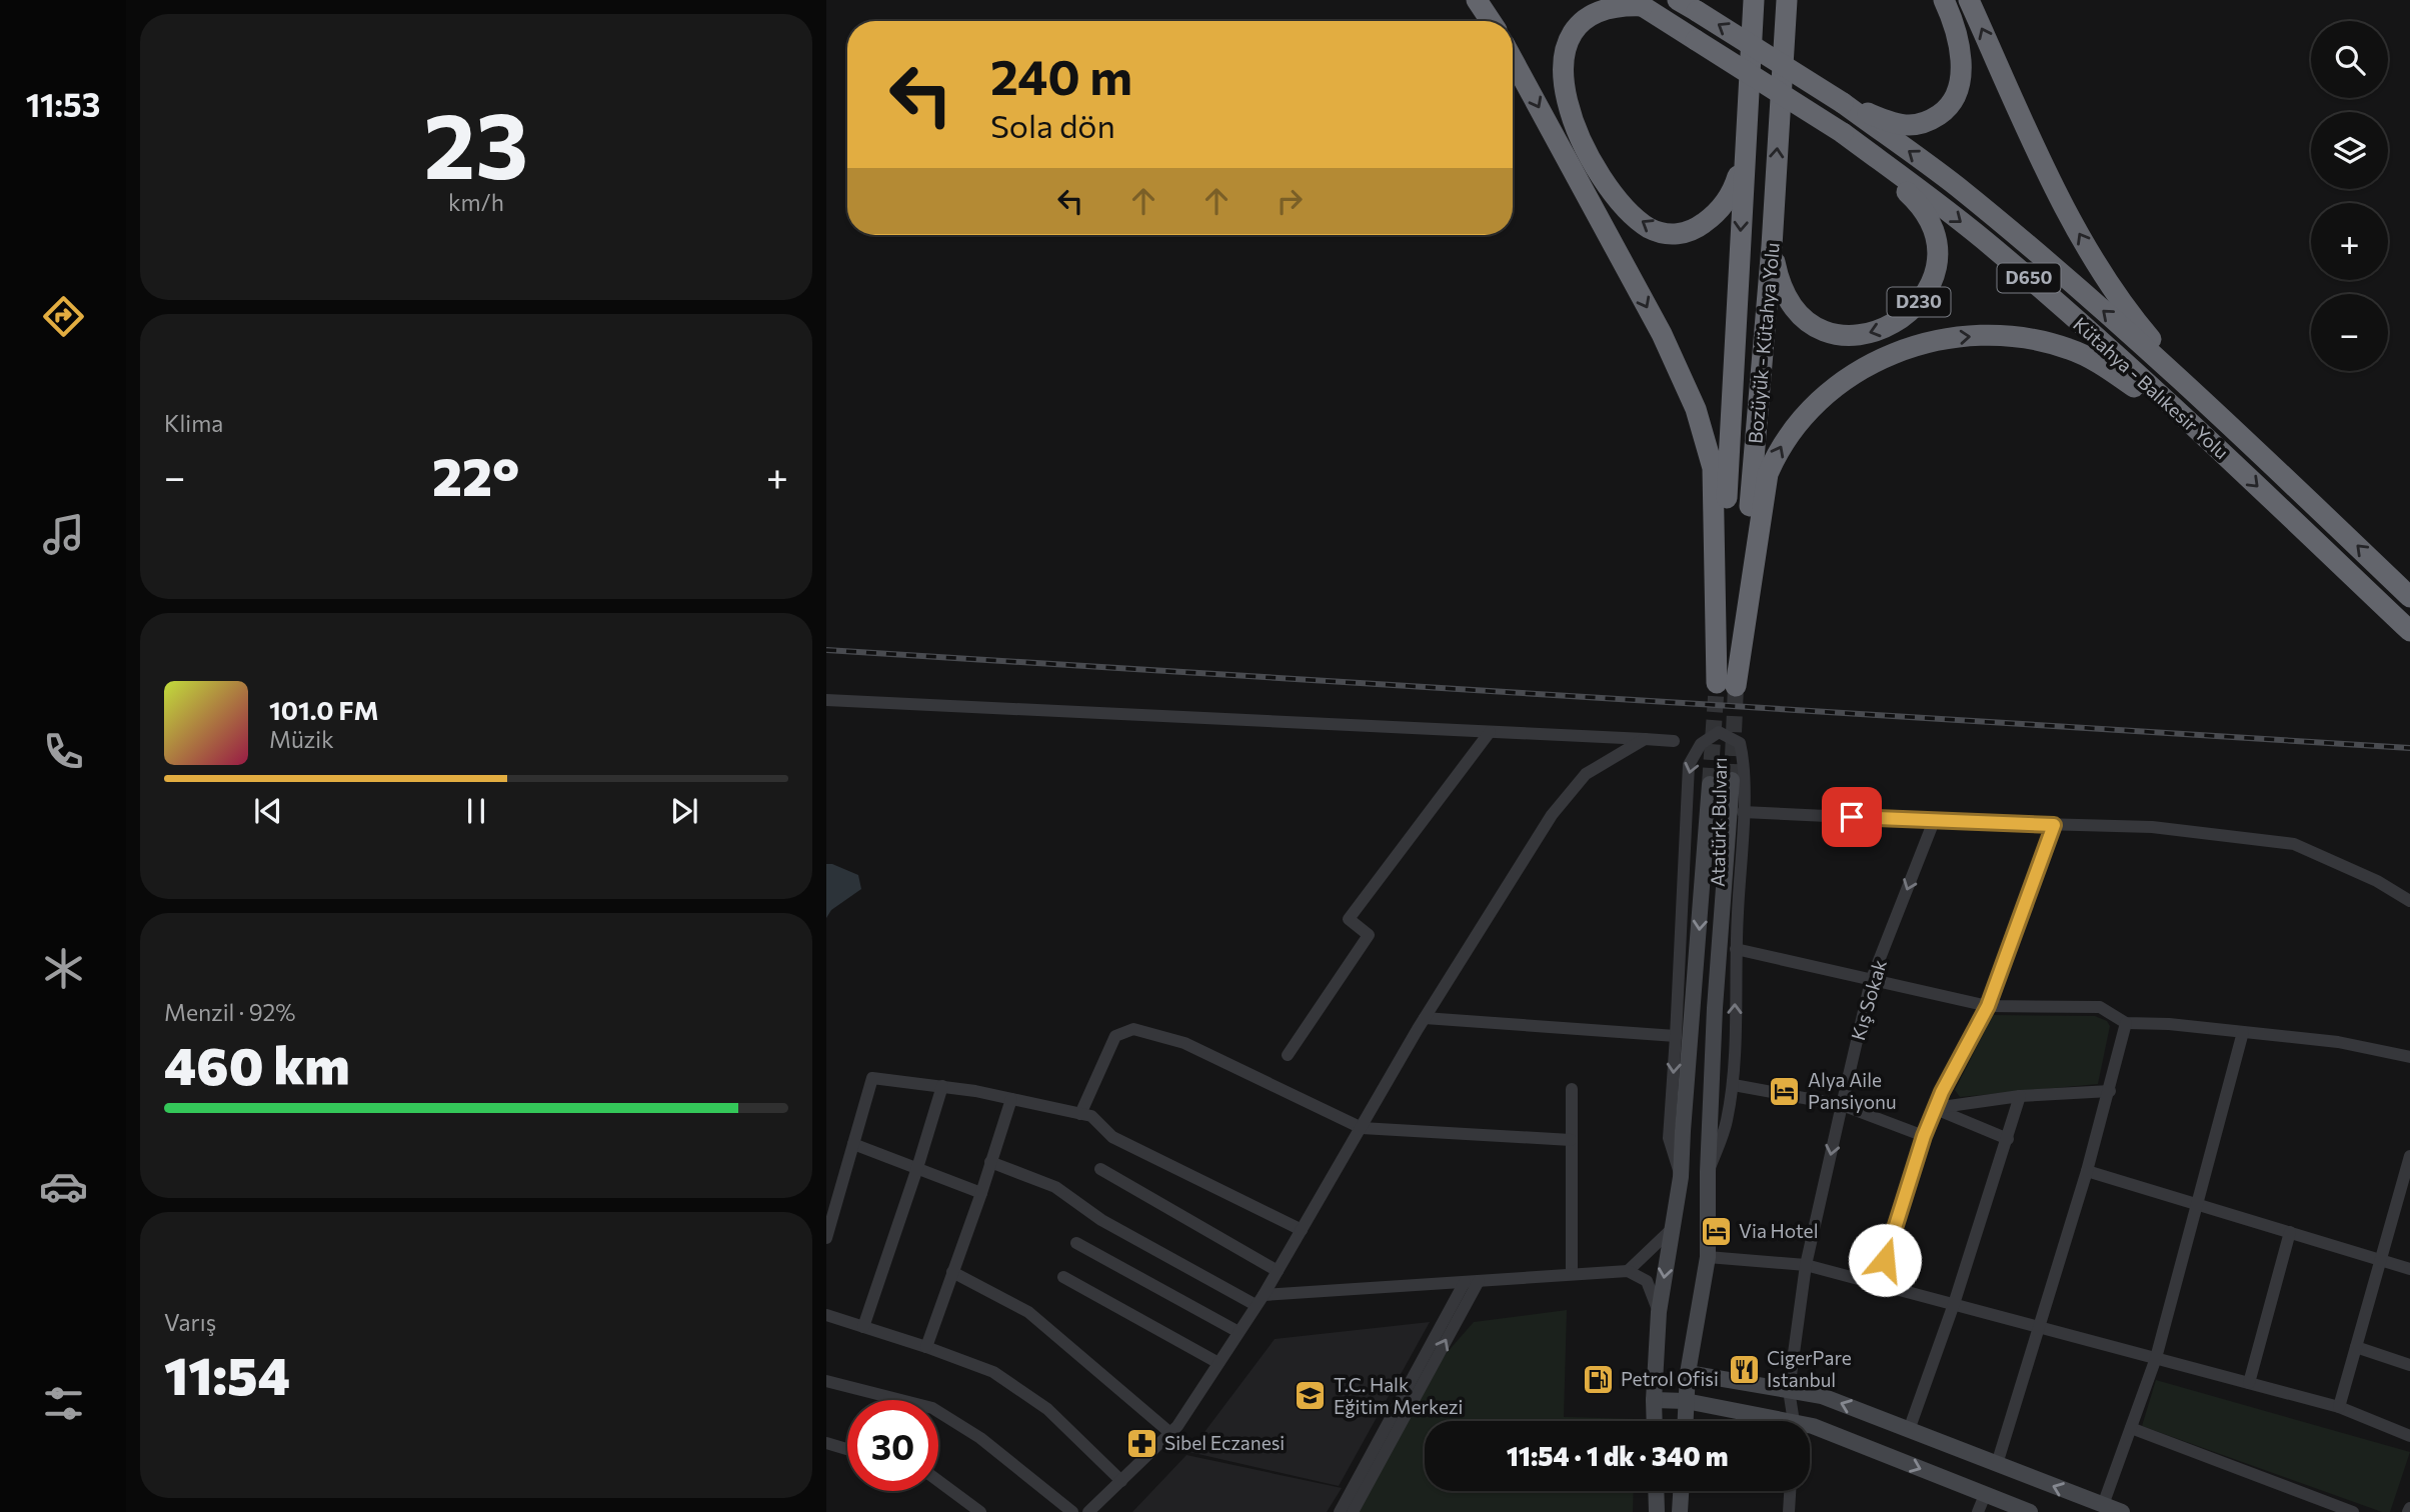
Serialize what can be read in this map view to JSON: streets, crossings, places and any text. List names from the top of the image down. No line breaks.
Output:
{"streets":{"highway":["D650","D230","Bozüyük - Kütahya Yolu","Kütahya - Balıkesir Yolu"],"main road":["Atatürk Bulvarı"],"street":["Kış Sokak"]},"crossings":[["D230","Bozüyük - Kütahya Yolu"],["D230","Kütahya - Balıkesir Yolu"]],"places":{"hotel":["Alya Aile Pansiyonu","Via Hotel"],"restaurant":["CigerPare Istanbul"],"fuel station":["Petrol Ofisi"],"school or university":["T.C. Halk Eğitim Merkezi"],"pharmacy":["Sibel Eczanesi"]},"page":{"tabs":"11:53","tile":[["23","km/h"],"Klima",["Menzil · 92%","460 km"],["Varış","11:54"]],"map_buttons":["+","−"],"turn":["240 m","Sola dön"],"heat":["−","22°","+"],"song":["101.0 FM","Müzik"],"limit":"30","trip":"11:54 · 1 dk · 340 m"}}
